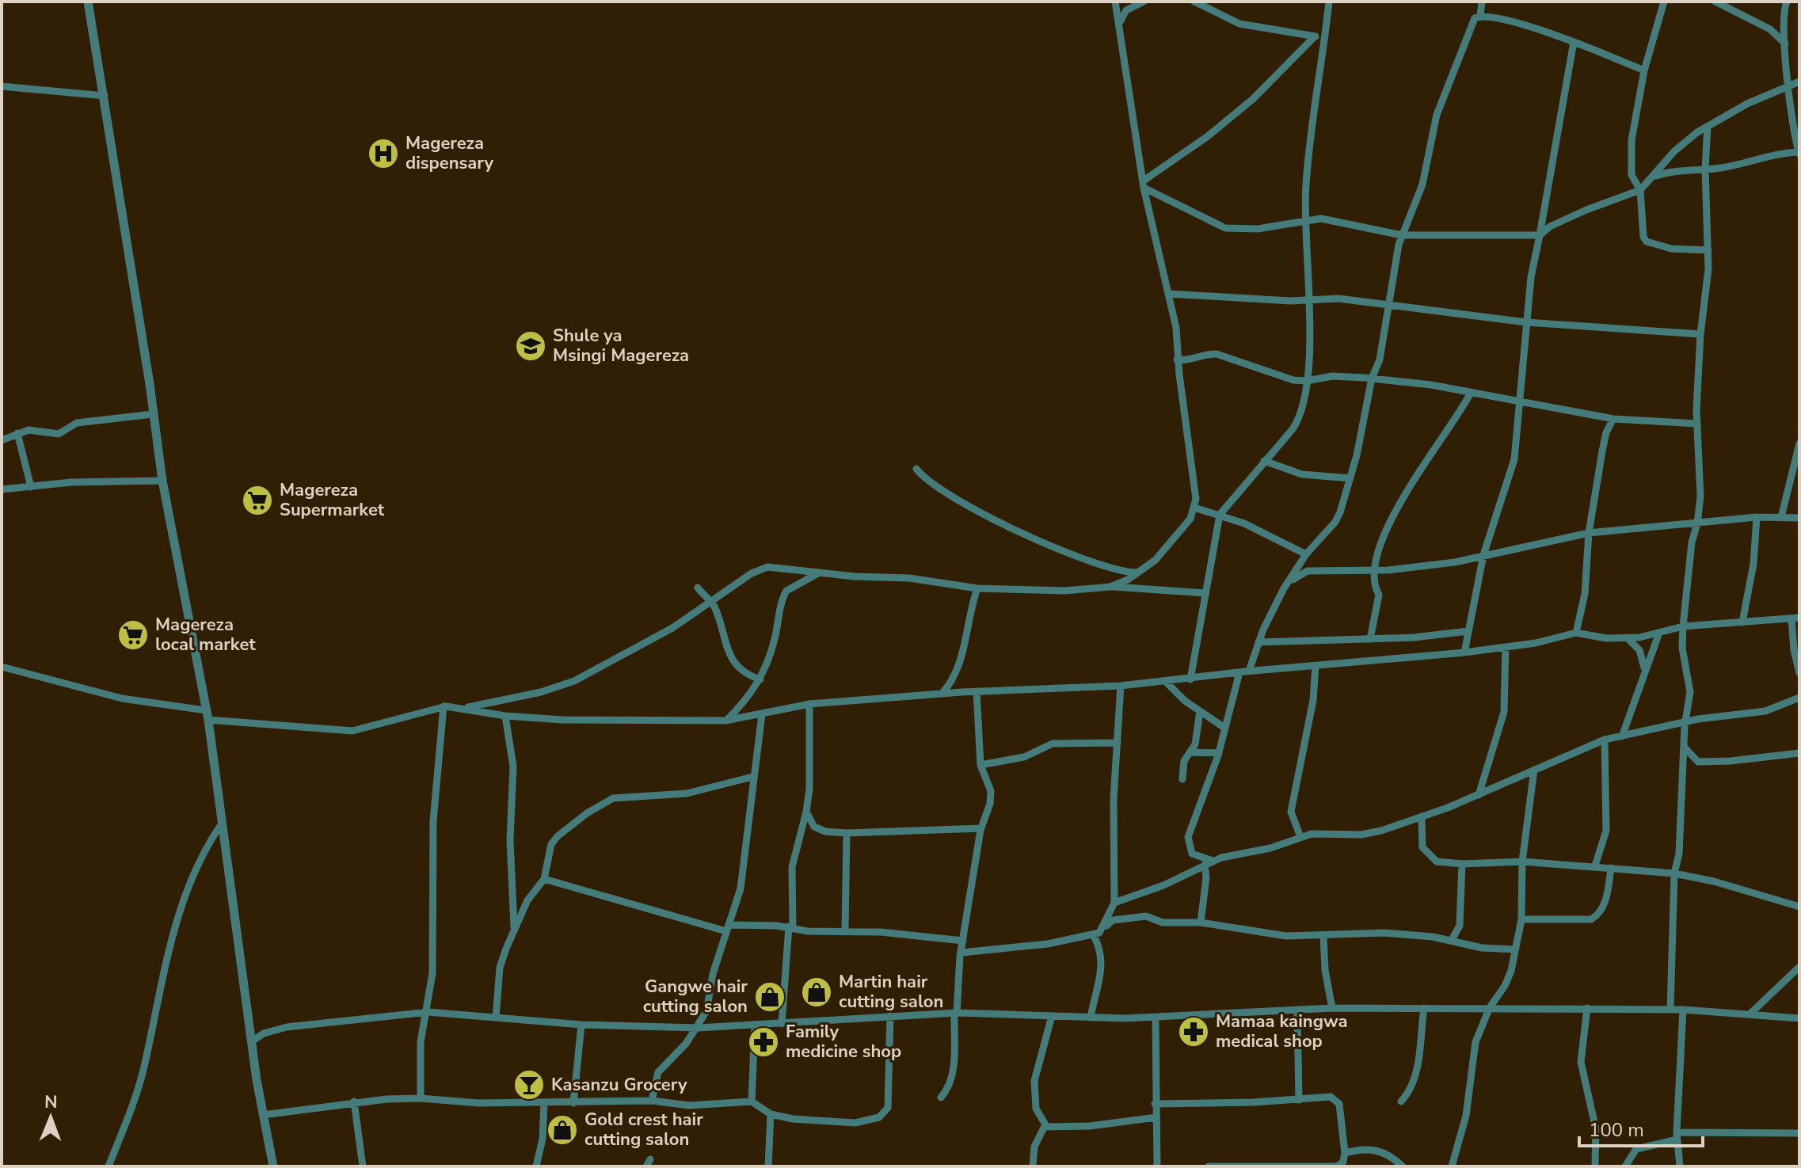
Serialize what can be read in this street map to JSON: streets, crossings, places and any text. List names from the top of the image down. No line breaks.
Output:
{"places":{"hospital":["Magereza dispensary"],"school or university":["Shule ya Msingi Magereza"],"supermarket":["Magereza Supermarket","Magereza local market"],"shop":["Martin hair cutting salon","Gangwe hair cutting salon","Gold crest hair cutting salon"],"pharmacy":["Mamaa kaingwa medical shop","Family medicine shop"],"bar":["Kasanzu Grocery"]},"scale_bar":"100 m","north":"top"}
